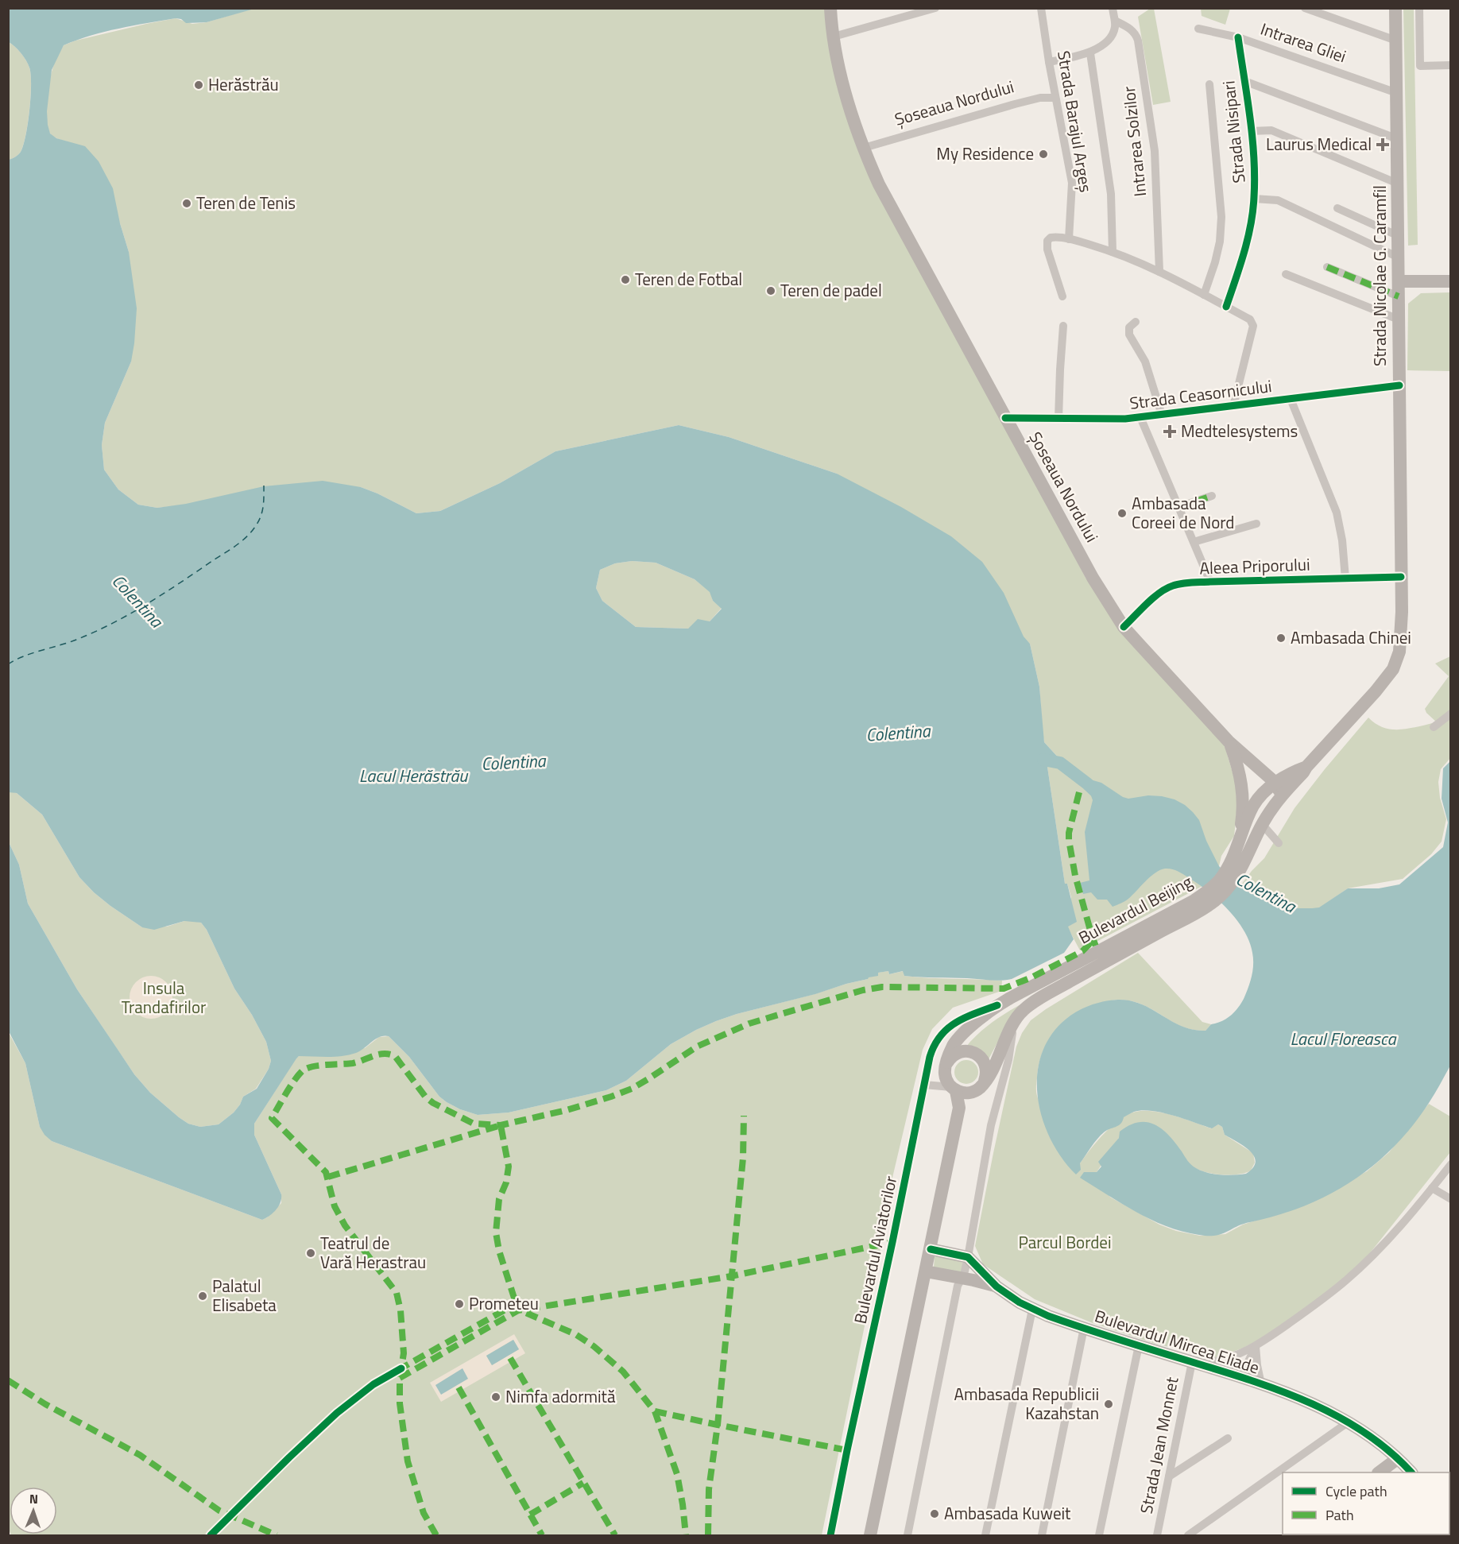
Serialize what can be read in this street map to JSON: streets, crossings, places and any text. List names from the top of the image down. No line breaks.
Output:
{"streets":{"main road":["Șoseaua Nordului","Strada Nicolae G. Caramfil","Bulevardul Beijing","Bulevardul Mircea Eliade"],"street":["Intrarea Gliei","Strada Barajul Argeș","Strada Nisipari","Intrarea Solzilor","Strada Ceasornicului","Aleea Priporului","Bulevardul Aviatorilor","Strada Jean Monnet"]},"crossings":[["Intrarea Gliei","Strada Nisipari"],["Intrarea Gliei","Strada Nicolae G. Caramfil"],["Șoseaua Nordului","Strada Barajul Argeș"],["Șoseaua Nordului","Strada Ceasornicului"],["Șoseaua Nordului","Aleea Priporului"],["Șoseaua Nordului","Bulevardul Beijing"],["Strada Nisipari","Strada Nicolae G. Caramfil"],["Strada Nicolae G. Caramfil","Strada Ceasornicului"],["Strada Nicolae G. Caramfil","Aleea Priporului"],["Strada Nicolae G. Caramfil","Bulevardul Beijing"],["Bulevardul Beijing","Bulevardul Aviatorilor"],["Bulevardul Beijing","Bulevardul Mircea Eliade"],["Bulevardul Mircea Eliade","Strada Jean Monnet"]],"water":["Colentina","Lacul Herăstrău","Lacul Floreasca"],"parks":["Insula Trandafirilor","Parcul Bordei"],"places":{"other":["Herăstrău","My Residence","Teren de Tenis","Teren de Fotbal","Teren de padel","Ambasada Coreei de Nord","Ambasada Chinei","Teatrul de Vară Herastrau","Palatul Elisabeta","Prometeu","Nimfa adormită","Ambasada Republicii Kazahstan","Ambasada Kuweit"],"health":["Laurus Medical","Medtelesystems"]},"legend":["Cycle path","Path"],"north":"top"}
